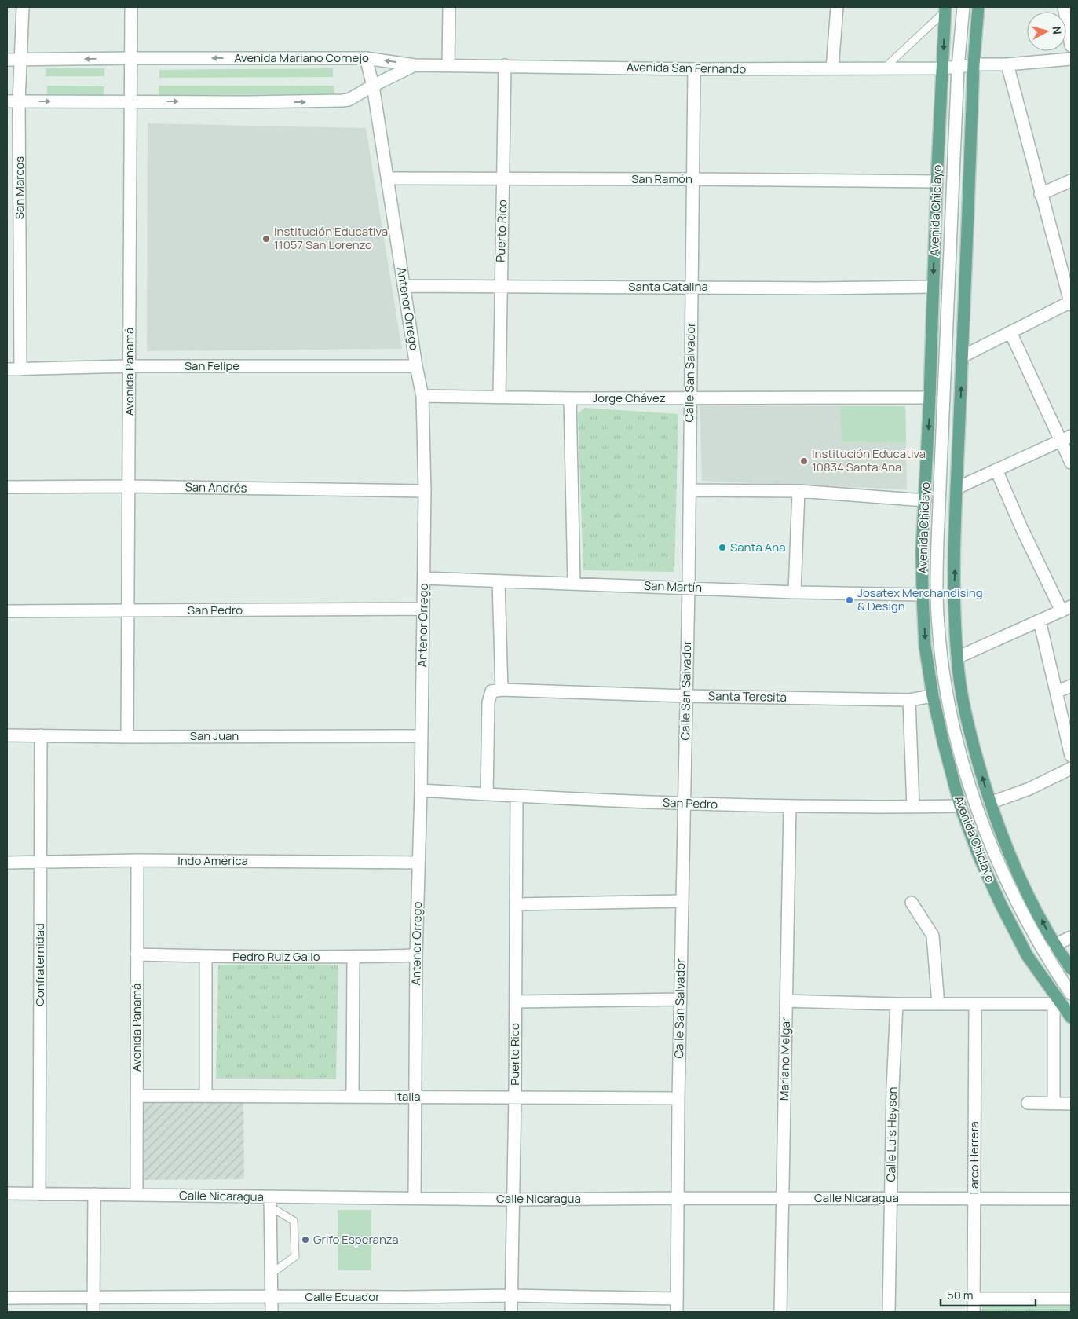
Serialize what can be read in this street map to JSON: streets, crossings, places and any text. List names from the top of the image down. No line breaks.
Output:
{"streets":{"main road":["Avenida Chiclayo"],"street":["Avenida Mariano Cornejo","Avenida San Fernando","San Ramón","San Marcos","Puerto Rico","Santa Catalina","Antenor Orrego","San Felipe","Avenida Panamá","Calle San Salvador","Jorge Chávez","San Andrés","San Martín","San Pedro","Santa Teresita","San Juan","Indo América","Pedro Ruiz Gallo","Confraternidad","Mariano Melgar","Italia","Calle Luis Heysen","Larco Herrera","Calle Nicaragua","Calle Ecuador"]},"crossings":[["Avenida Mariano Cornejo","Avenida San Fernando"],["Avenida Mariano Cornejo","San Marcos"],["Avenida Mariano Cornejo","Antenor Orrego"],["Avenida Mariano Cornejo","Avenida Panamá"],["Avenida San Fernando","Avenida Chiclayo"],["Avenida San Fernando","Puerto Rico"],["Avenida San Fernando","Calle San Salvador"],["San Ramón","Avenida Chiclayo"],["San Ramón","Puerto Rico"],["San Ramón","Antenor Orrego"],["San Ramón","Calle San Salvador"],["San Marcos","San Felipe"],["Avenida Chiclayo","Santa Catalina"],["Avenida Chiclayo","Jorge Chávez"],["Avenida Chiclayo","San Martín"],["Avenida Chiclayo","San Pedro"],["Avenida Chiclayo","Santa Teresita"],["Puerto Rico","Santa Catalina"],["Puerto Rico","Jorge Chávez"],["Puerto Rico","San Pedro"],["Puerto Rico","Italia"],["Puerto Rico","Calle Nicaragua"],["Puerto Rico","Calle Ecuador"],["Santa Catalina","Antenor Orrego"],["Santa Catalina","Calle San Salvador"],["Antenor Orrego","San Felipe"],["Antenor Orrego","Jorge Chávez"],["Antenor Orrego","San Andrés"],["Antenor Orrego","San Martín"],["Antenor Orrego","San Pedro"],["Antenor Orrego","San Juan"],["Antenor Orrego","Indo América"],["Antenor Orrego","Pedro Ruiz Gallo"],["Antenor Orrego","Italia"],["Antenor Orrego","Calle Nicaragua"],["San Felipe","Avenida Panamá"],["Avenida Panamá","San Andrés"],["Avenida Panamá","San Pedro"],["Avenida Panamá","San Juan"],["Avenida Panamá","Indo América"],["Avenida Panamá","Pedro Ruiz Gallo"],["Avenida Panamá","Italia"],["Avenida Panamá","Calle Nicaragua"],["Calle San Salvador","Jorge Chávez"],["Calle San Salvador","San Martín"],["Calle San Salvador","San Pedro"],["Calle San Salvador","Santa Teresita"],["Calle San Salvador","Italia"],["Calle San Salvador","Calle Nicaragua"],["Calle San Salvador","Calle Ecuador"],["San Pedro","Mariano Melgar"],["San Juan","Confraternidad"],["Indo América","Confraternidad"],["Confraternidad","Calle Nicaragua"],["Mariano Melgar","Calle Nicaragua"],["Calle Luis Heysen","Calle Nicaragua"],["Larco Herrera","Calle Nicaragua"]],"places":["Institución Educativa 11057 San Lorenzo","Institución Educativa 10834 Santa Ana","Santa Ana","Josatex Merchandising & Design","Grifo Esperanza"],"scale_bar":"50 m","north":"right"}
